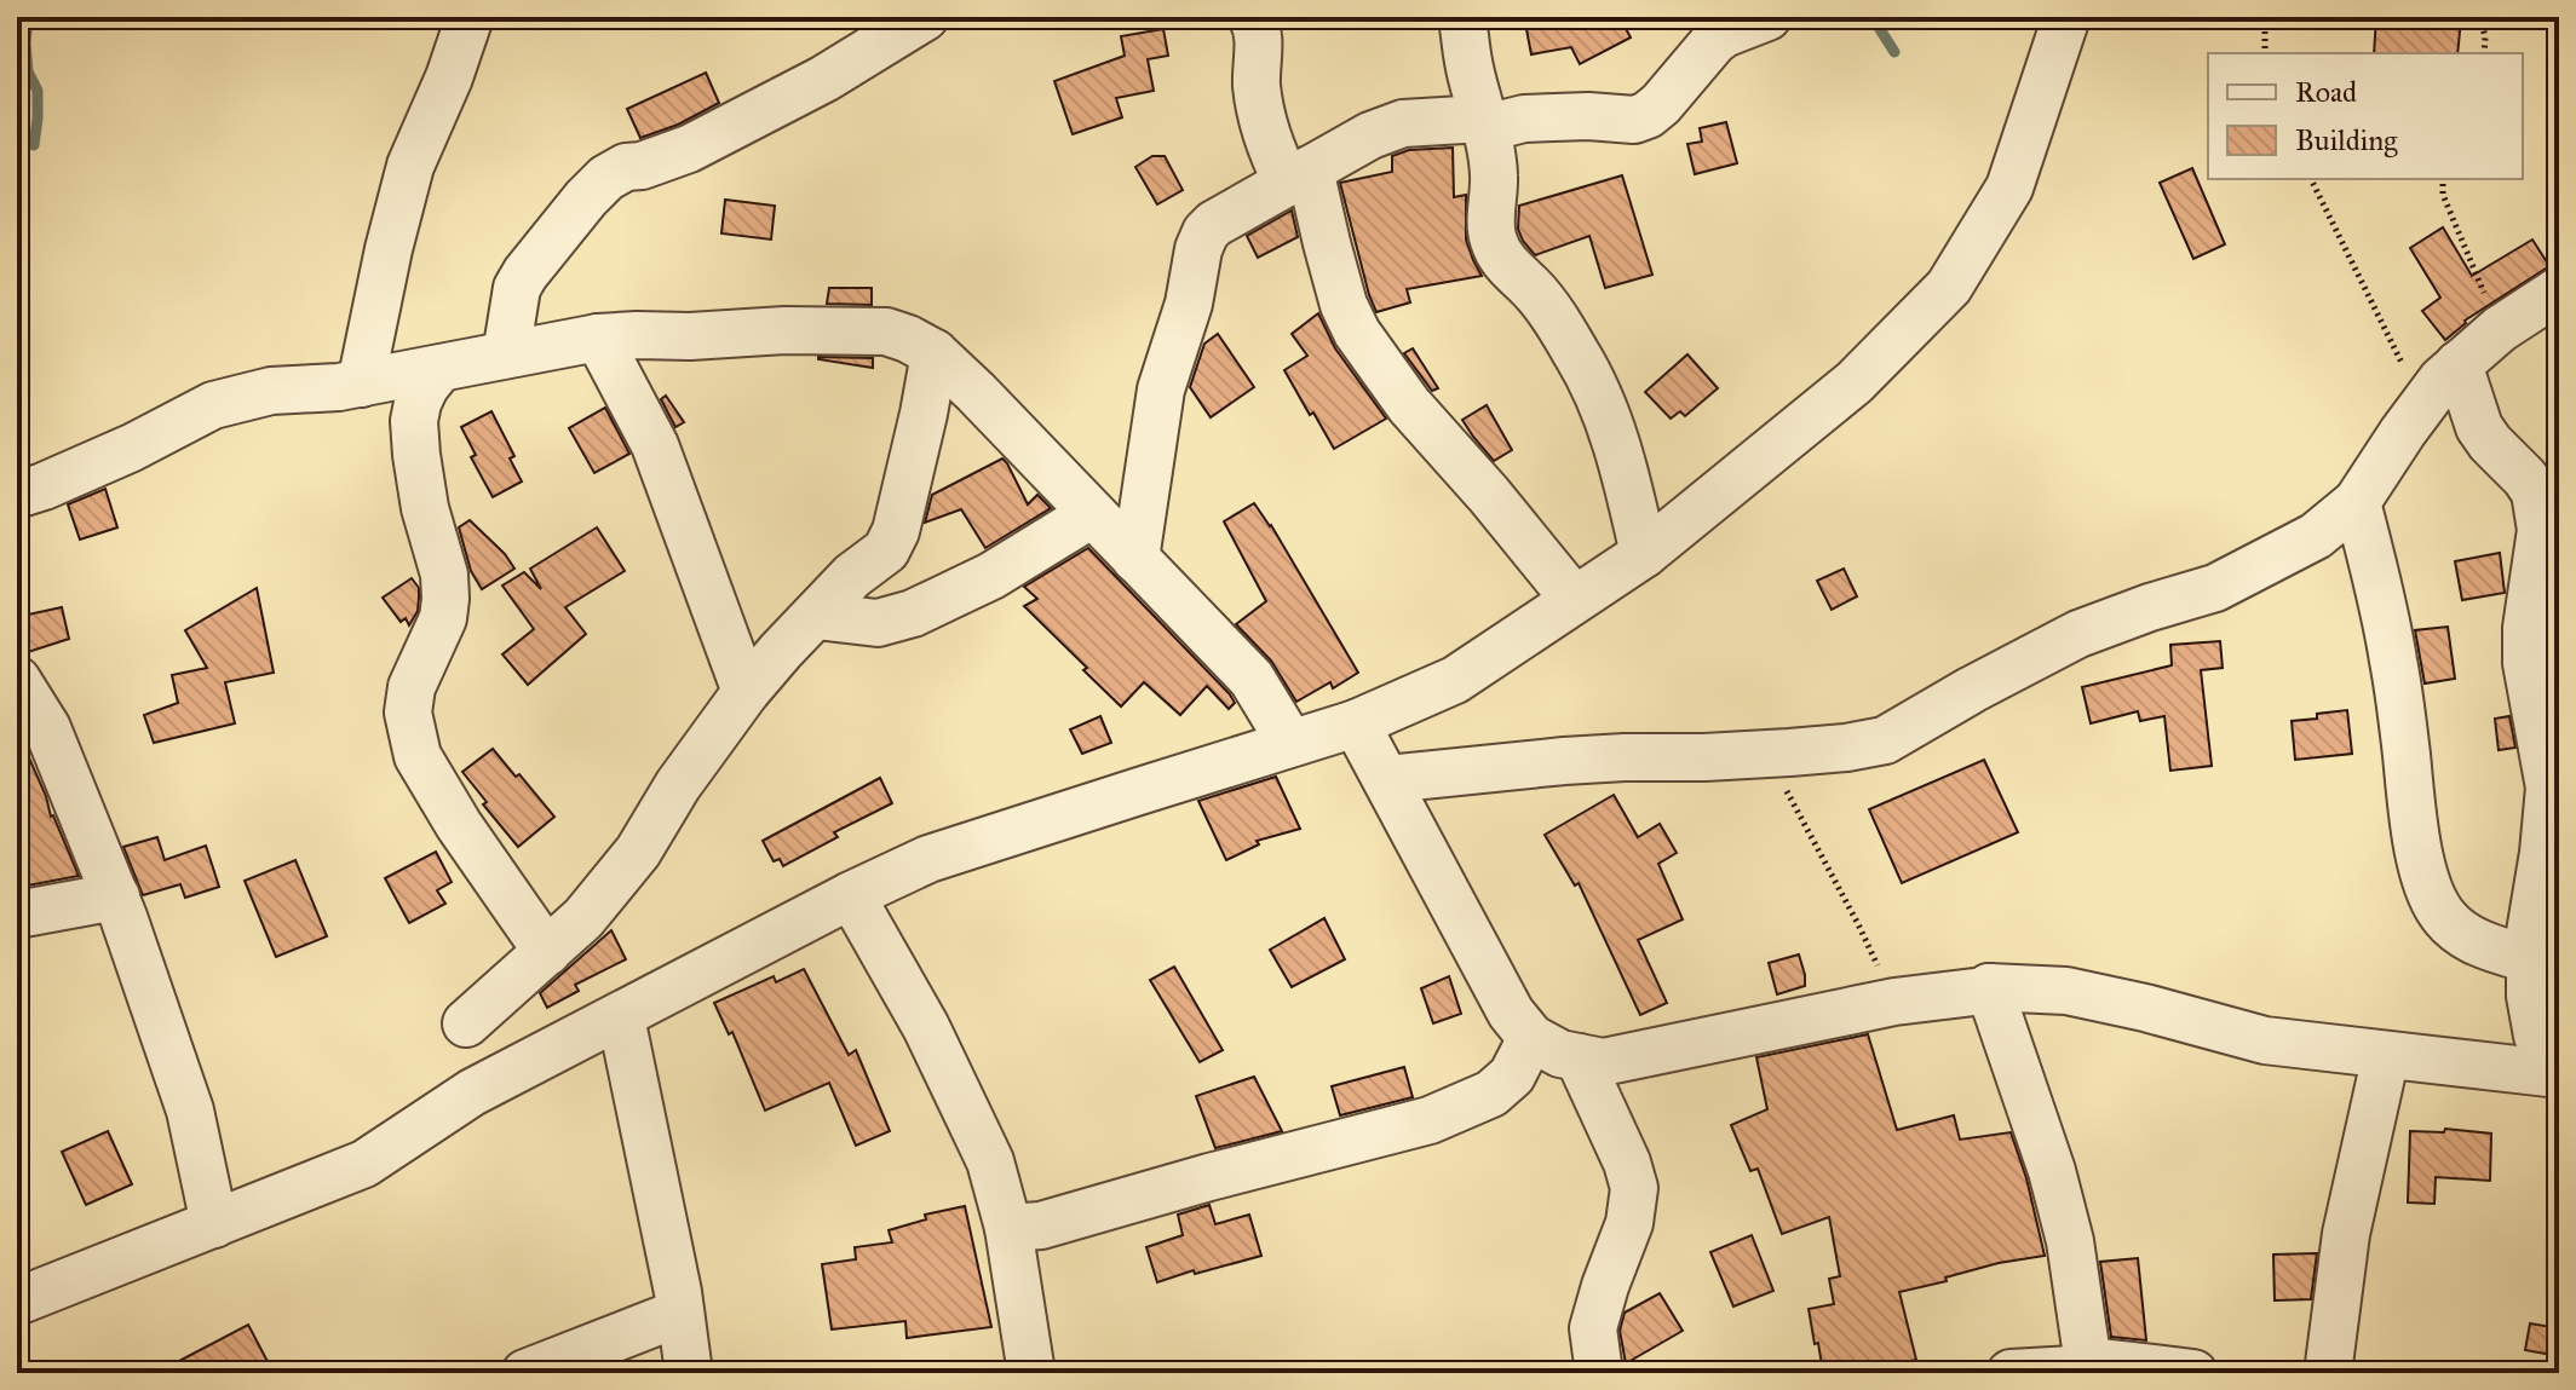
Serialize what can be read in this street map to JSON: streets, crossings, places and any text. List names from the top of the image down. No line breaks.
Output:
{"legend":["Road","Building"]}
